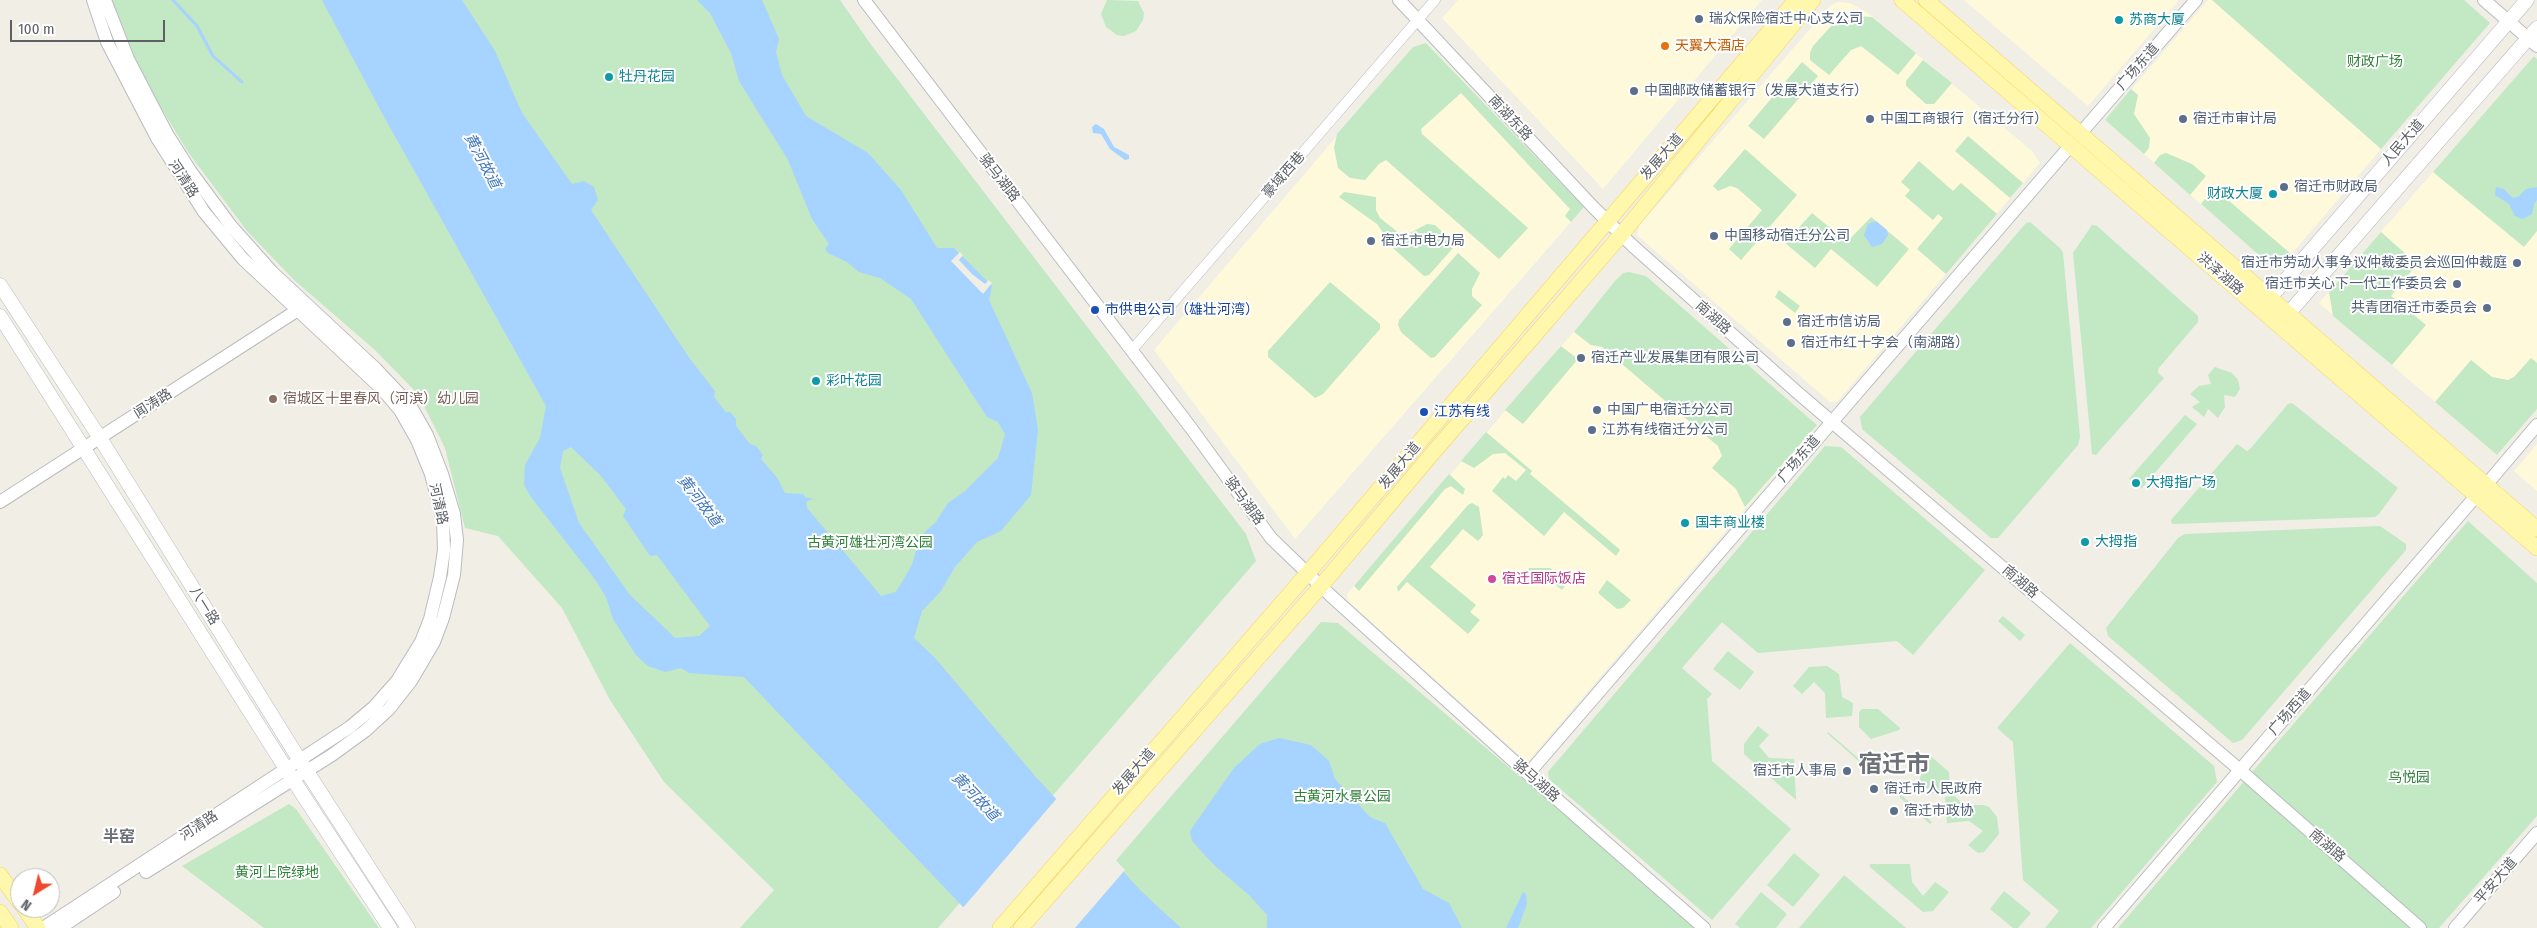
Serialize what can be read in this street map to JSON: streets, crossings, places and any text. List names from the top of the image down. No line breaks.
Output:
{"streets":{"main road":["人民大道","发展大道","洪泽湖路","八一路"],"street":["广场东道","南湖东路","豪域西巷","骆马湖路","河清路","南湖路","闻涛路","广场西道","平安大道"]},"crossings":[["广场东道","骆马湖路"],["广场东道","洪泽湖路"],["广场东道","南湖路"],["南湖东路","发展大道"],["南湖东路","豪域西巷"],["南湖东路","南湖路"],["人民大道","洪泽湖路"],["发展大道","骆马湖路"],["发展大道","南湖路"],["豪域西巷","骆马湖路"],["河清路","闻涛路"],["河清路","八一路"],["洪泽湖路","广场西道"],["南湖路","广场西道"],["闻涛路","八一路"]],"districts":["宿迁市","半窑"],"water":["黄河故道"],"parks":["财政广场","古黄河雄壮河湾公园","鸟悦园","古黄河水景公园","黄河上院绿地"],"places":["瑞众保险宿迁中心支公司","苏商大厦","天翼大酒店","牡丹花园","中国邮政储蓄银行（发展大道支行）","中国工商银行（宿迁分行）","宿迁市审计局","宿迁市财政局","财政大厦","中国移动宿迁分公司","宿迁市电力局","宿迁市劳动人事争议仲裁委员会巡回仲裁庭","宿迁市关心下一代工作委员会","共青团宿迁市委员会","市供电公司（雄壮河湾）","宿迁市信访局","宿迁市红十字会（南湖路）","宿迁产业发展集团有限公司","彩叶花园","宿城区十里春风（河滨）幼儿园","中国广电宿迁分公司","江苏有线","江苏有线宿迁分公司","大拇指广场","国丰商业楼","大拇指","宿迁国际饭店","宿迁市人事局","宿迁市人民政府","宿迁市政协"],"scale_bar":"100 m","north":"bottom left"}
